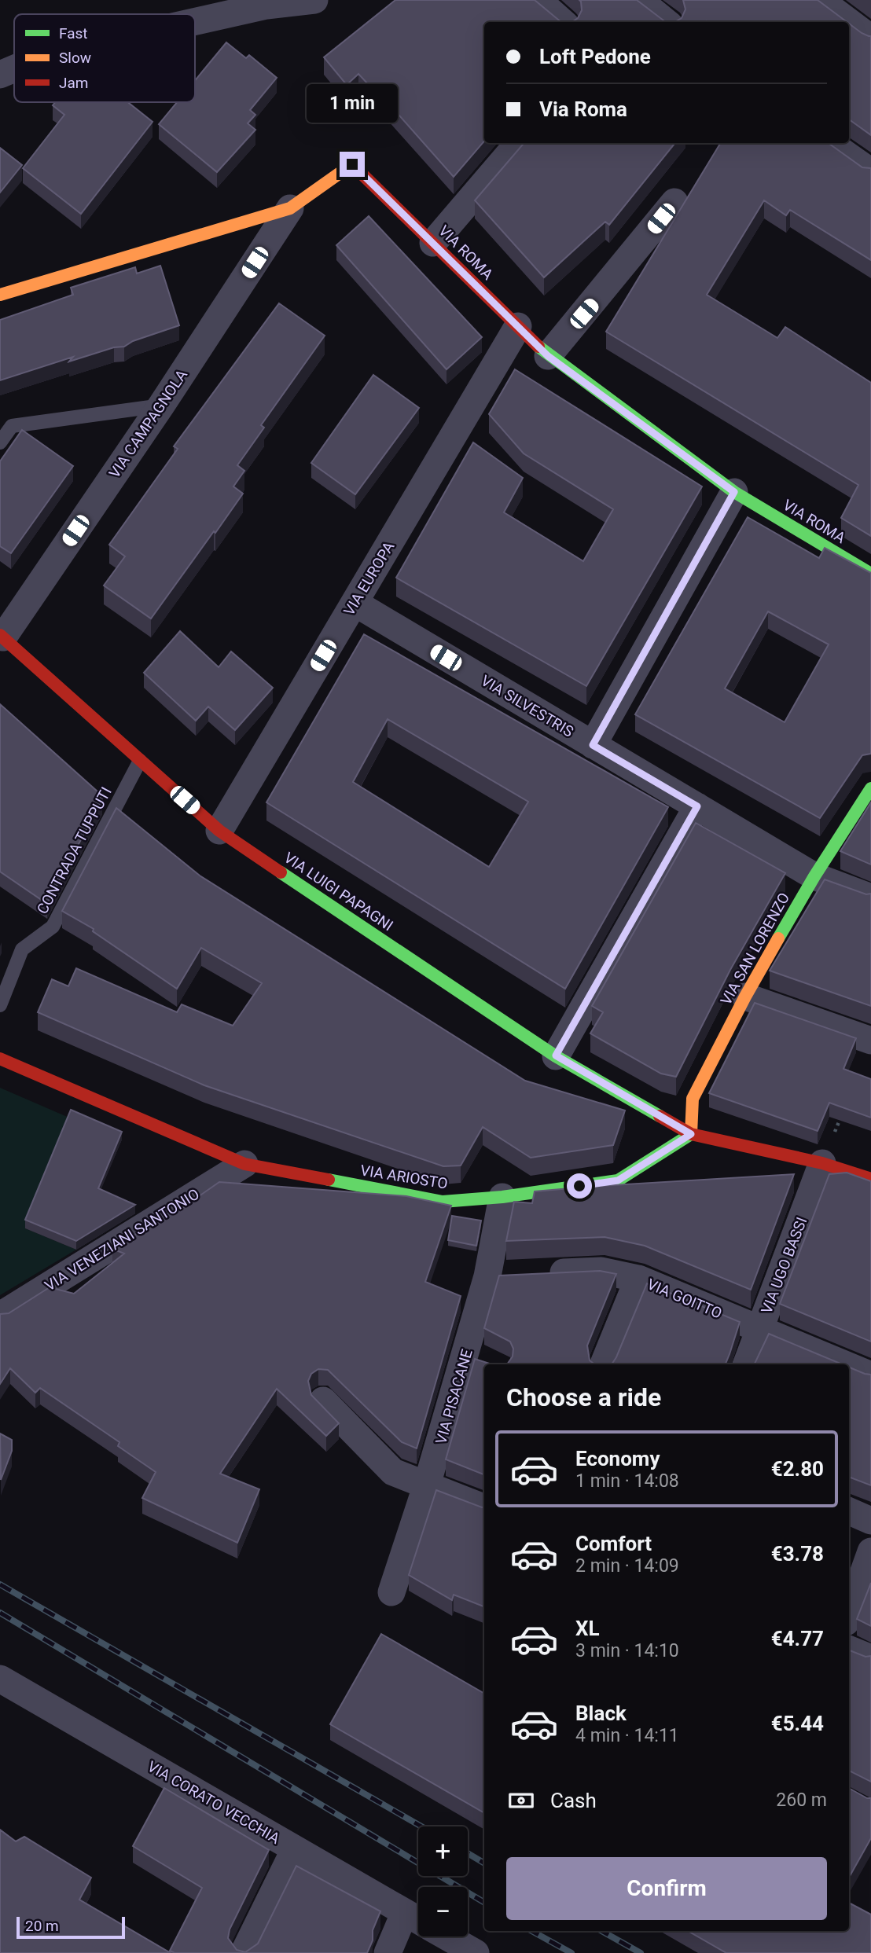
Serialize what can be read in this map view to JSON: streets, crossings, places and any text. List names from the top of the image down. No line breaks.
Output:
{"streets":{"street":["VIA ROMA","VIA CAMPAGNOLA","VIA EUROPA","VIA SILVESTRIS","VIA LUIGI PAPAGNI","VIA SAN LORENZO","VIA ARIOSTO","VIA VENEZIANI SANTONIO","VIA UGO BASSI","VIA GOITTO","VIA PISACANE","VIA CORATO VECCHIA"],"lane":["CONTRADA TUPPUTI"]},"crossings":[["VIA ROMA","VIA CAMPAGNOLA"],["VIA ROMA","VIA EUROPA"],["VIA CAMPAGNOLA","VIA LUIGI PAPAGNI"],["VIA EUROPA","VIA SILVESTRIS"],["VIA EUROPA","VIA LUIGI PAPAGNI"],["VIA SILVESTRIS","VIA SAN LORENZO"],["CONTRADA TUPPUTI","VIA LUIGI PAPAGNI"],["VIA LUIGI PAPAGNI","VIA SAN LORENZO"],["VIA LUIGI PAPAGNI","VIA ARIOSTO"],["VIA SAN LORENZO","VIA ARIOSTO"],["VIA ARIOSTO","VIA VENEZIANI SANTONIO"],["VIA ARIOSTO","VIA PISACANE"],["VIA UGO BASSI","VIA GOITTO"]],"legend":["Fast","Slow","Jam"],"scale_bar":"20 m","page":{"banner":["Loft Pedone","Via Roma"],"bubble":"1 min","heading":"Choose a ride","list":[{"name":"Economy","note":"1 min · 14:08","value":"€2.80"},{"name":"Comfort","note":"2 min · 14:09","value":"€3.78"},{"name":"XL","note":"3 min · 14:10","value":"€4.77"},{"name":"Black","note":"4 min · 14:11","value":"€5.44"}],"pay":["Cash","260 m"],"map_buttons":["+","−"],"buttons":"Confirm","scale":"20 m"}}
